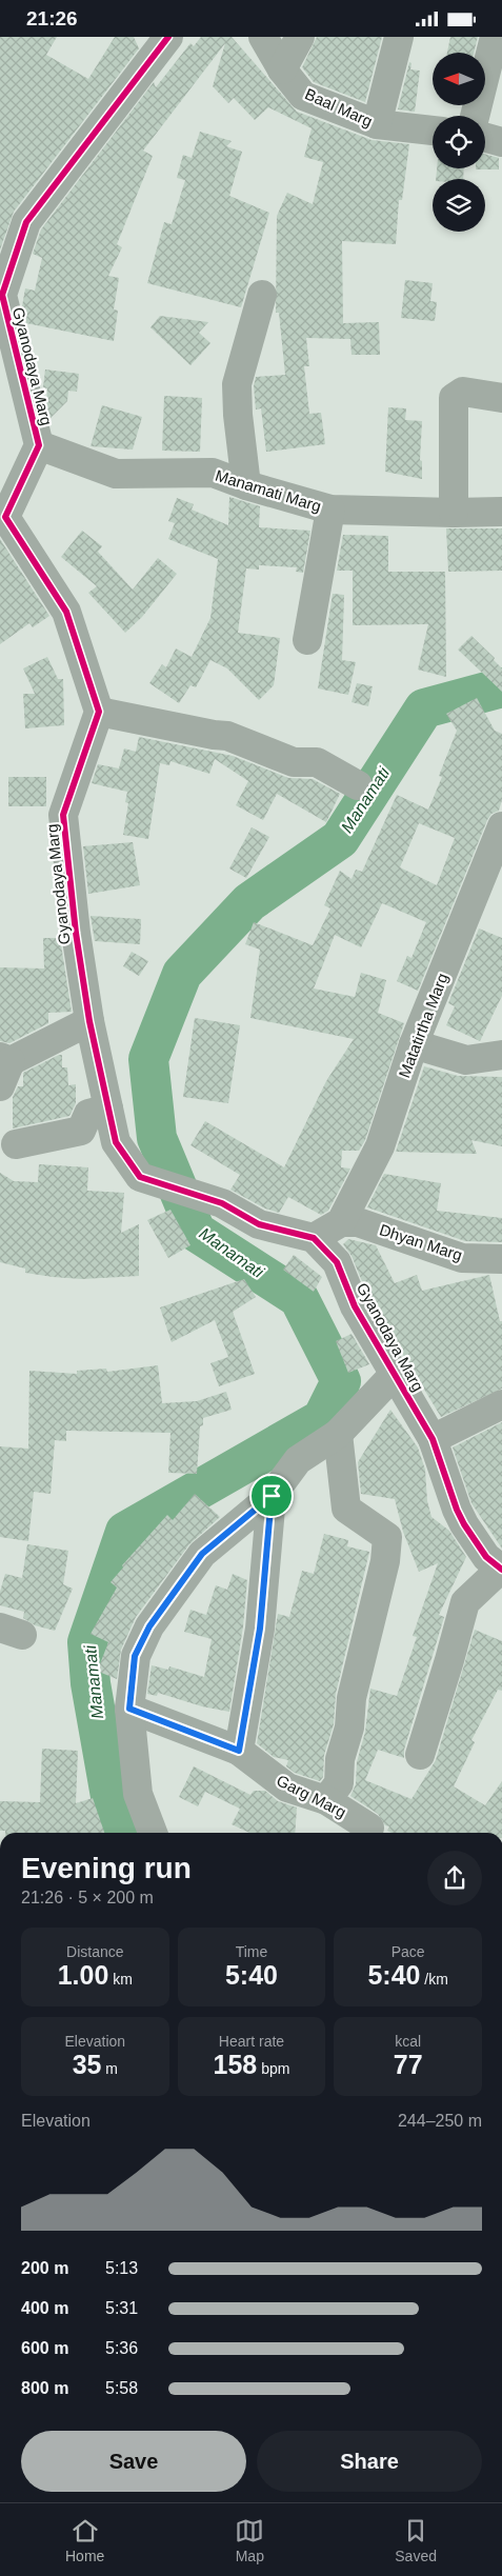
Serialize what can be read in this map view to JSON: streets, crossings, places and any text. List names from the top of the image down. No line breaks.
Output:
{"streets":{"street":["Baal Marg","Gyanodaya Marg","Manamati Marg","Matatirtha Marg","Dhyan Marg","Garg Marg"]},"crossings":[["Gyanodaya Marg","Manamati Marg"],["Matatirtha Marg","Dhyan Marg"]],"water":["Manamati"],"north":"left","page":{"status":"21:26","heading":["Evening run","21:26 · 5 × 200 m"],"stats":[["Distance","1.00 km"],["Time","5:40"],["Pace","5:40 /km"],["Elevation","35 m"],["Heart rate","158 bpm"],["kcal","77"]],"chart":["Elevation","244–250 m"],"list":[{"name":"200 m","note":"5:13"},{"name":"400 m","note":"5:31"},{"name":"600 m","note":"5:36"},{"name":"800 m","note":"5:58"}],"buttons":["Save","Share"],"tabs":["Home","Map","Saved"]}}
